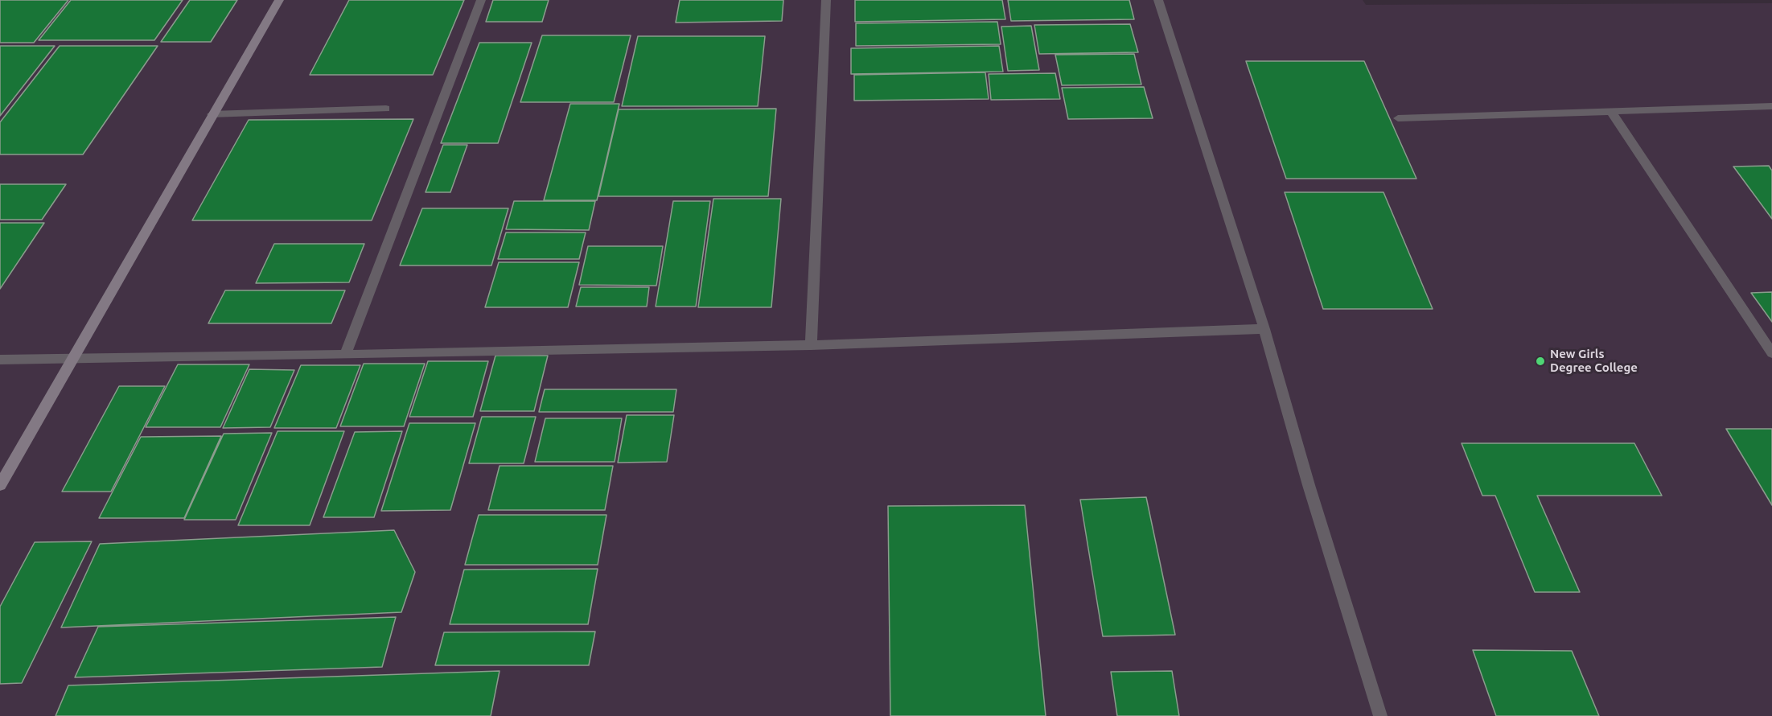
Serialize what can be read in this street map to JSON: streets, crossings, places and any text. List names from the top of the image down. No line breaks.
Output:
{"places":["New Girls Degree College"]}
